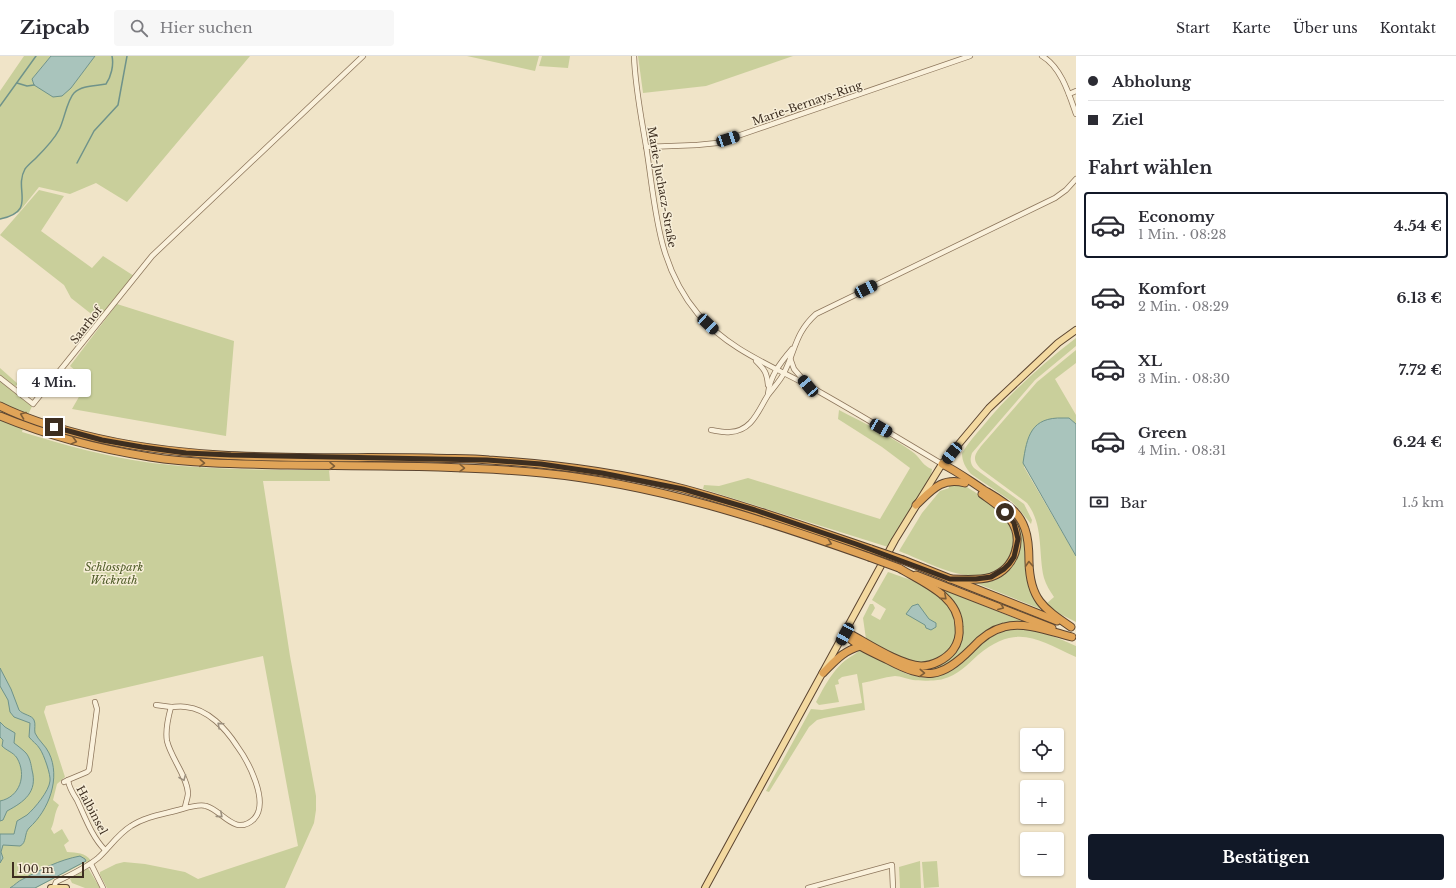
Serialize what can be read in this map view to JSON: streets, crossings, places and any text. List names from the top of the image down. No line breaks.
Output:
{"streets":{"street":["Marie-Bernays-Ring","Marie-Juchacz-Straße","Saarhof","Halbinsel"]},"crossings":[["Marie-Bernays-Ring","Marie-Juchacz-Straße"]],"parks":["Schlosspark Wickrath"],"scale_bar":"100 m","page":{"header":"Zipcab","search":"Hier suchen","nav":["Start","Karte","Über uns","Kontakt"],"banner":["Abholung","Ziel"],"heading":"Fahrt wählen","list":[{"name":"Economy","note":"1 Min. · 08:28","value":"4.54 €"},{"name":"Komfort","note":"2 Min. · 08:29","value":"6.13 €"},{"name":"XL","note":"3 Min. · 08:30","value":"7.72 €"},{"name":"Green","note":"4 Min. · 08:31","value":"6.24 €"}],"bubble":"4 Min.","pay":["Bar","1.5 km"],"map_buttons":["+","−"],"buttons":"Bestätigen","scale":"100 m"}}
